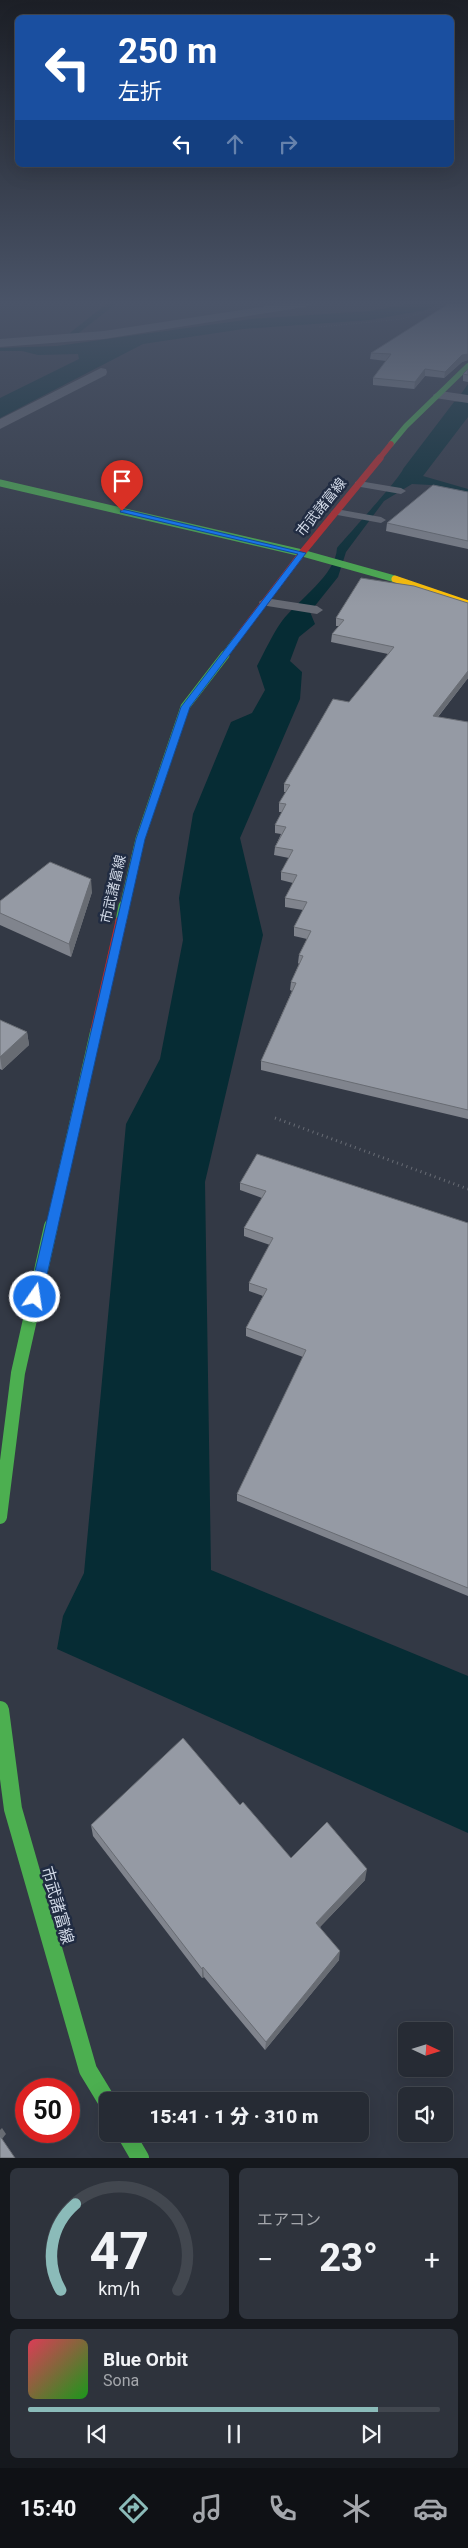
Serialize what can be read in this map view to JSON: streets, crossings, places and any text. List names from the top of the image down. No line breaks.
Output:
{"streets":{"main road":["市武諸富線"]},"north":"right","page":{"turn":["250 m","左折"],"limit":"50","trip":"15:41 · 1 分 · 310 m","tile":"エアコン","heat":["−","23°","+"],"song":["Blue Orbit","Sona"],"tabs":"15:40","gauge":["47","km/h"]}}
